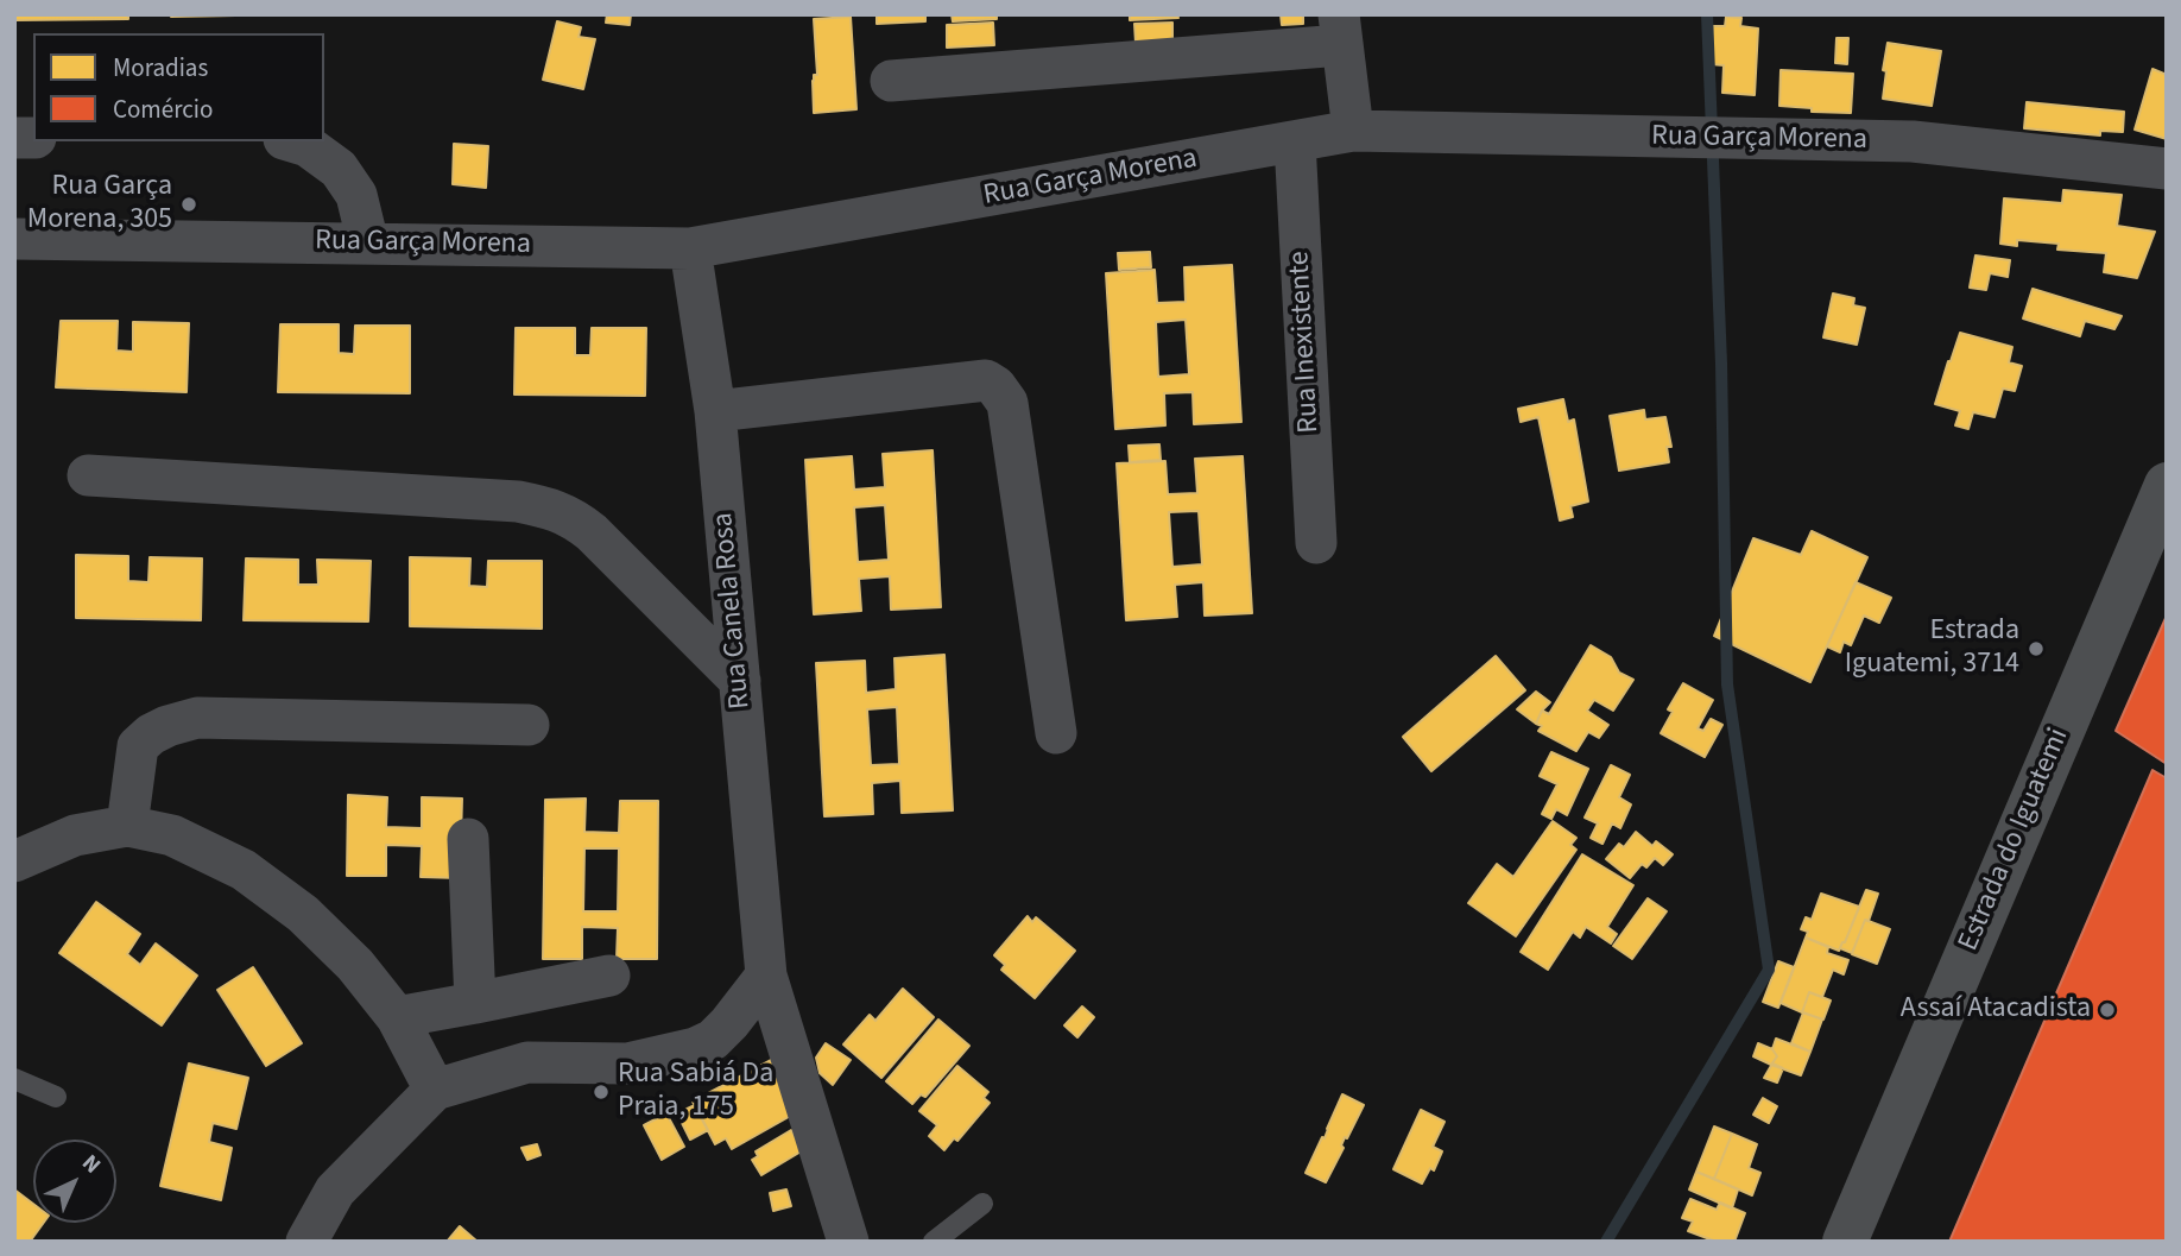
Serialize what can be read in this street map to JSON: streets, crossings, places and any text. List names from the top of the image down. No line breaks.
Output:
{"streets":{"main road":["Estrada do Iguatemi"],"street":["Rua Garça Morena","Rua Inexistente","Rua Canela Rosa"]},"crossings":[["Rua Garça Morena","Rua Inexistente"],["Rua Garça Morena","Rua Canela Rosa"]],"places":["Rua Garça Morena, 305","Estrada Iguatemi, 3714","Assaí Atacadista","Rua Sabiá Da Praia, 175"],"legend":["Moradias","Comércio"],"north":"top right"}
